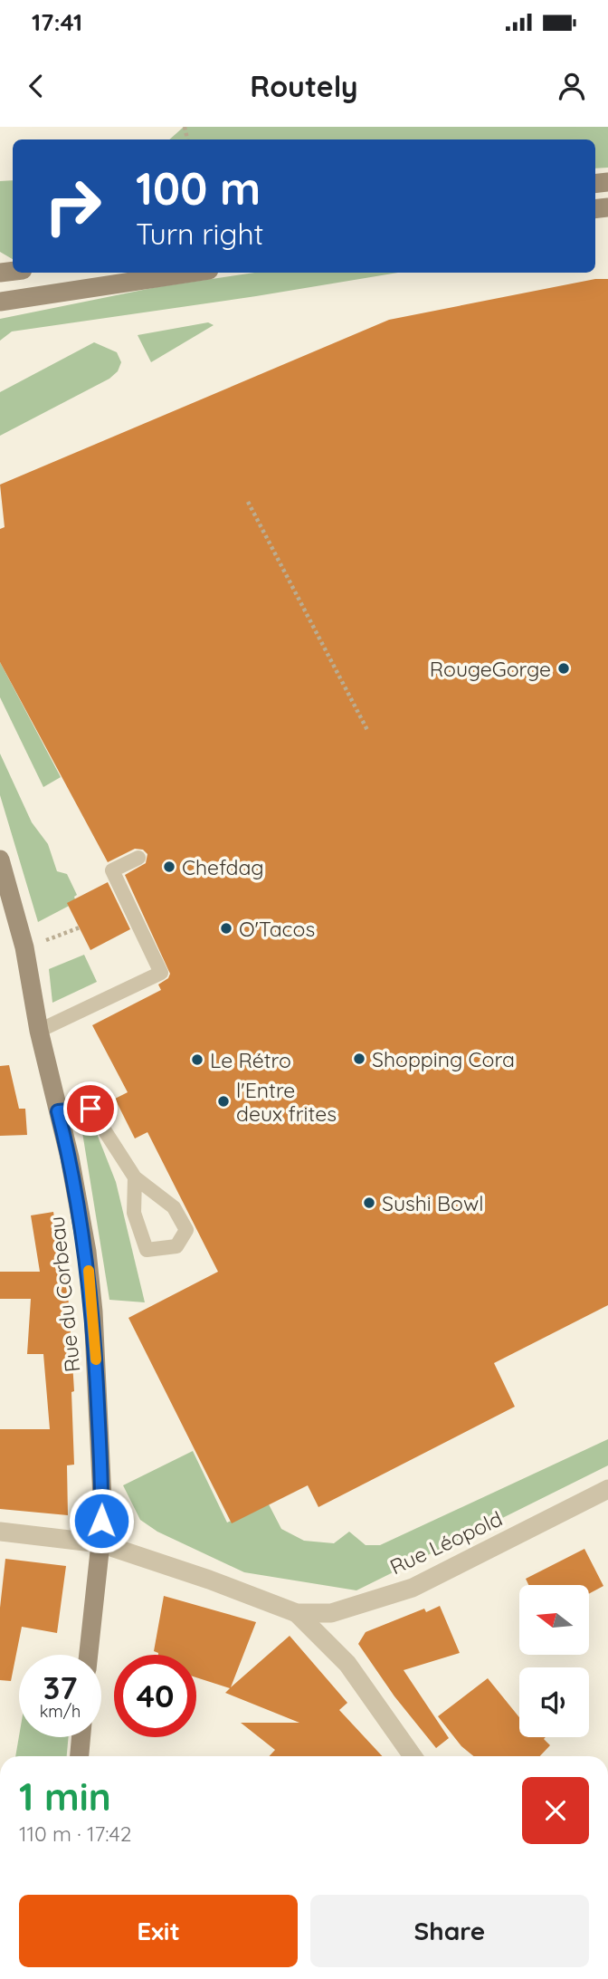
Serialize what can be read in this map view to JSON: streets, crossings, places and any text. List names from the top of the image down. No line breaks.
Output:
{"streets":{"street":["Rue du Corbeau","Rue Léopold"]},"places":["RougeGorge","Chefdag","O'Tacos","Shopping Cora","Le Rétro","l'Entre deux frites","Sushi Bowl"],"north":"left","page":{"status":"17:41","header":"Routely","turn":["100 m","Turn right"],"speed":"37 km/h","limit":"40","heading":["1 min","110 m · 17:42"],"buttons":["Exit","Share"]}}
